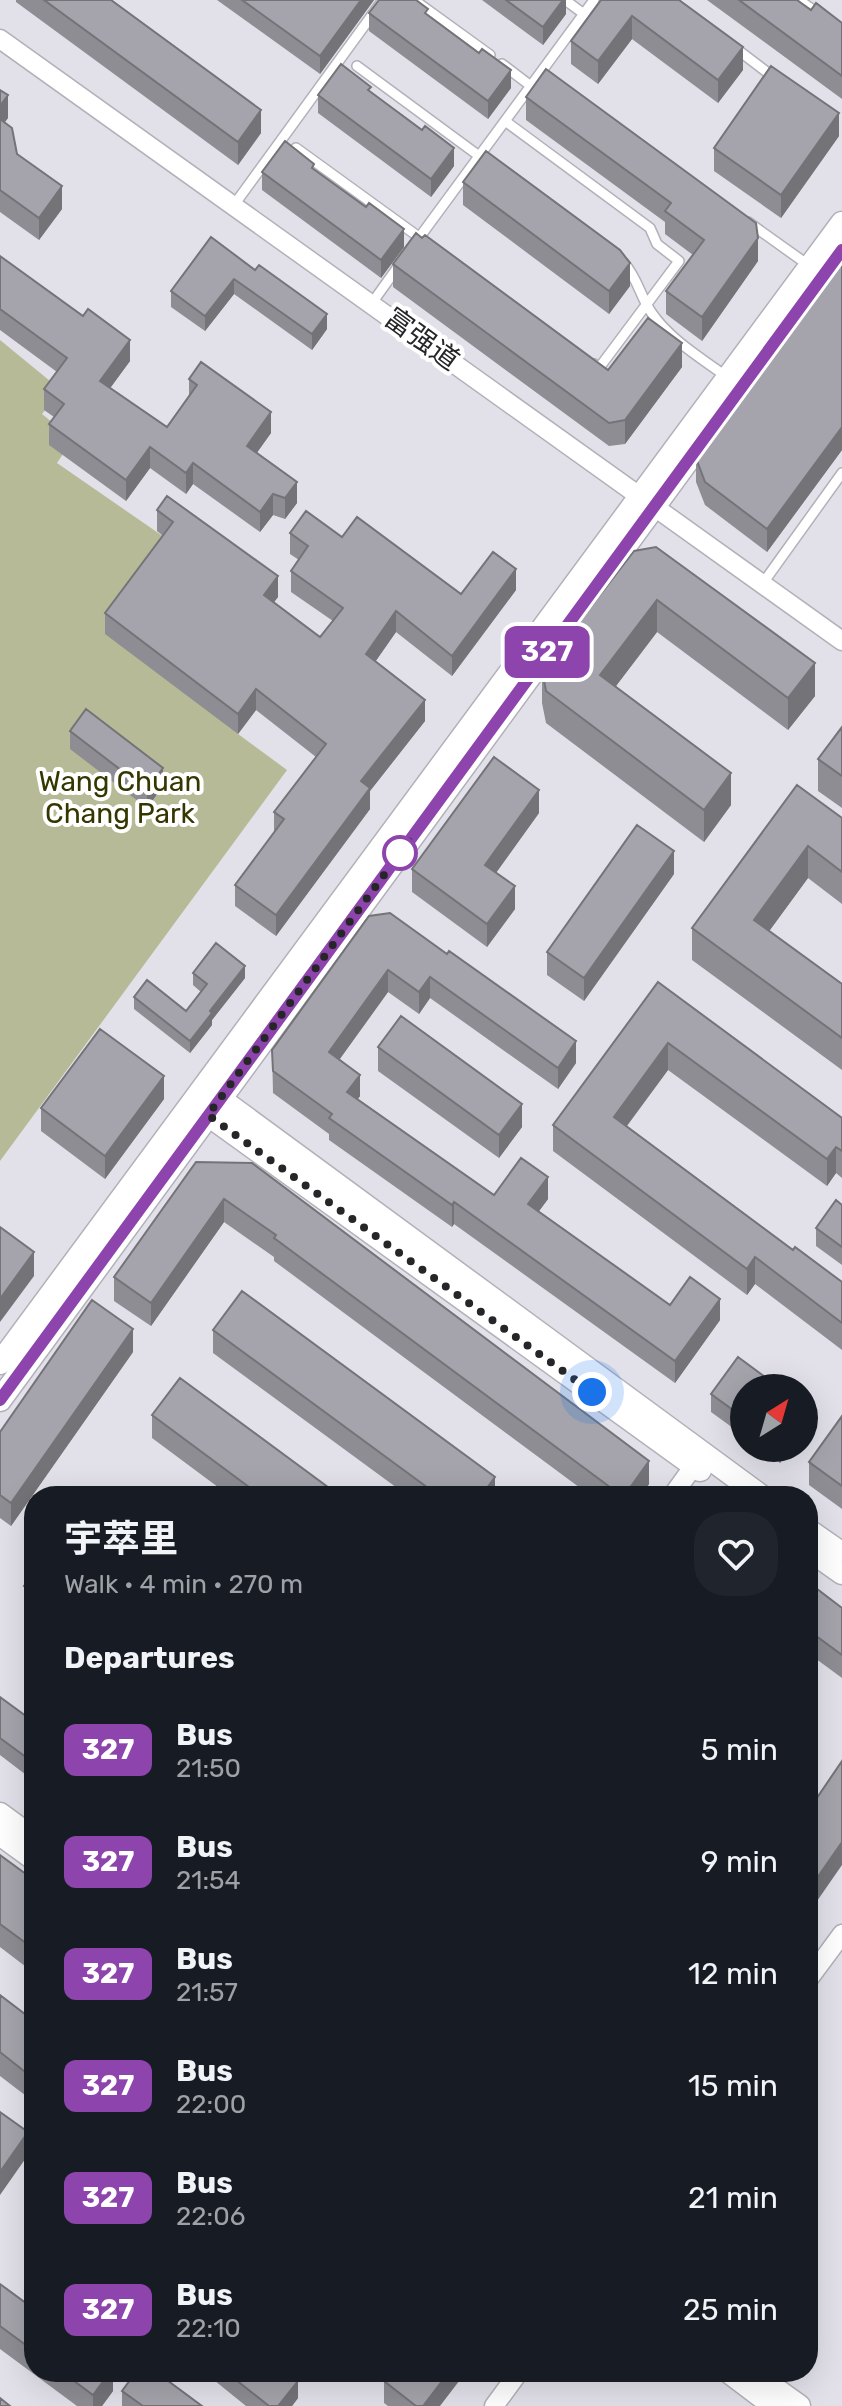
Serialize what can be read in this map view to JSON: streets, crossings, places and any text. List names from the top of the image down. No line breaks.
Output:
{"streets":{"street":["富强道"]},"parks":["Wang Chuan Chang Park"],"lines":["bus line 327"],"north":"top right","page":{"on_map":"327","heading":[["宇萃里","Walk · 4 min · 270 m"],"Departures"],"list":[{"mark":"327","name":"Bus","note":"21:50","value":"5 min"},{"mark":"327","name":"Bus","note":"21:54","value":"9 min"},{"mark":"327","name":"Bus","note":"21:57","value":"12 min"},{"mark":"327","name":"Bus","note":"22:00","value":"15 min"},{"mark":"327","name":"Bus","note":"22:06","value":"21 min"},{"mark":"327","name":"Bus","note":"22:10","value":"25 min"}]}}
